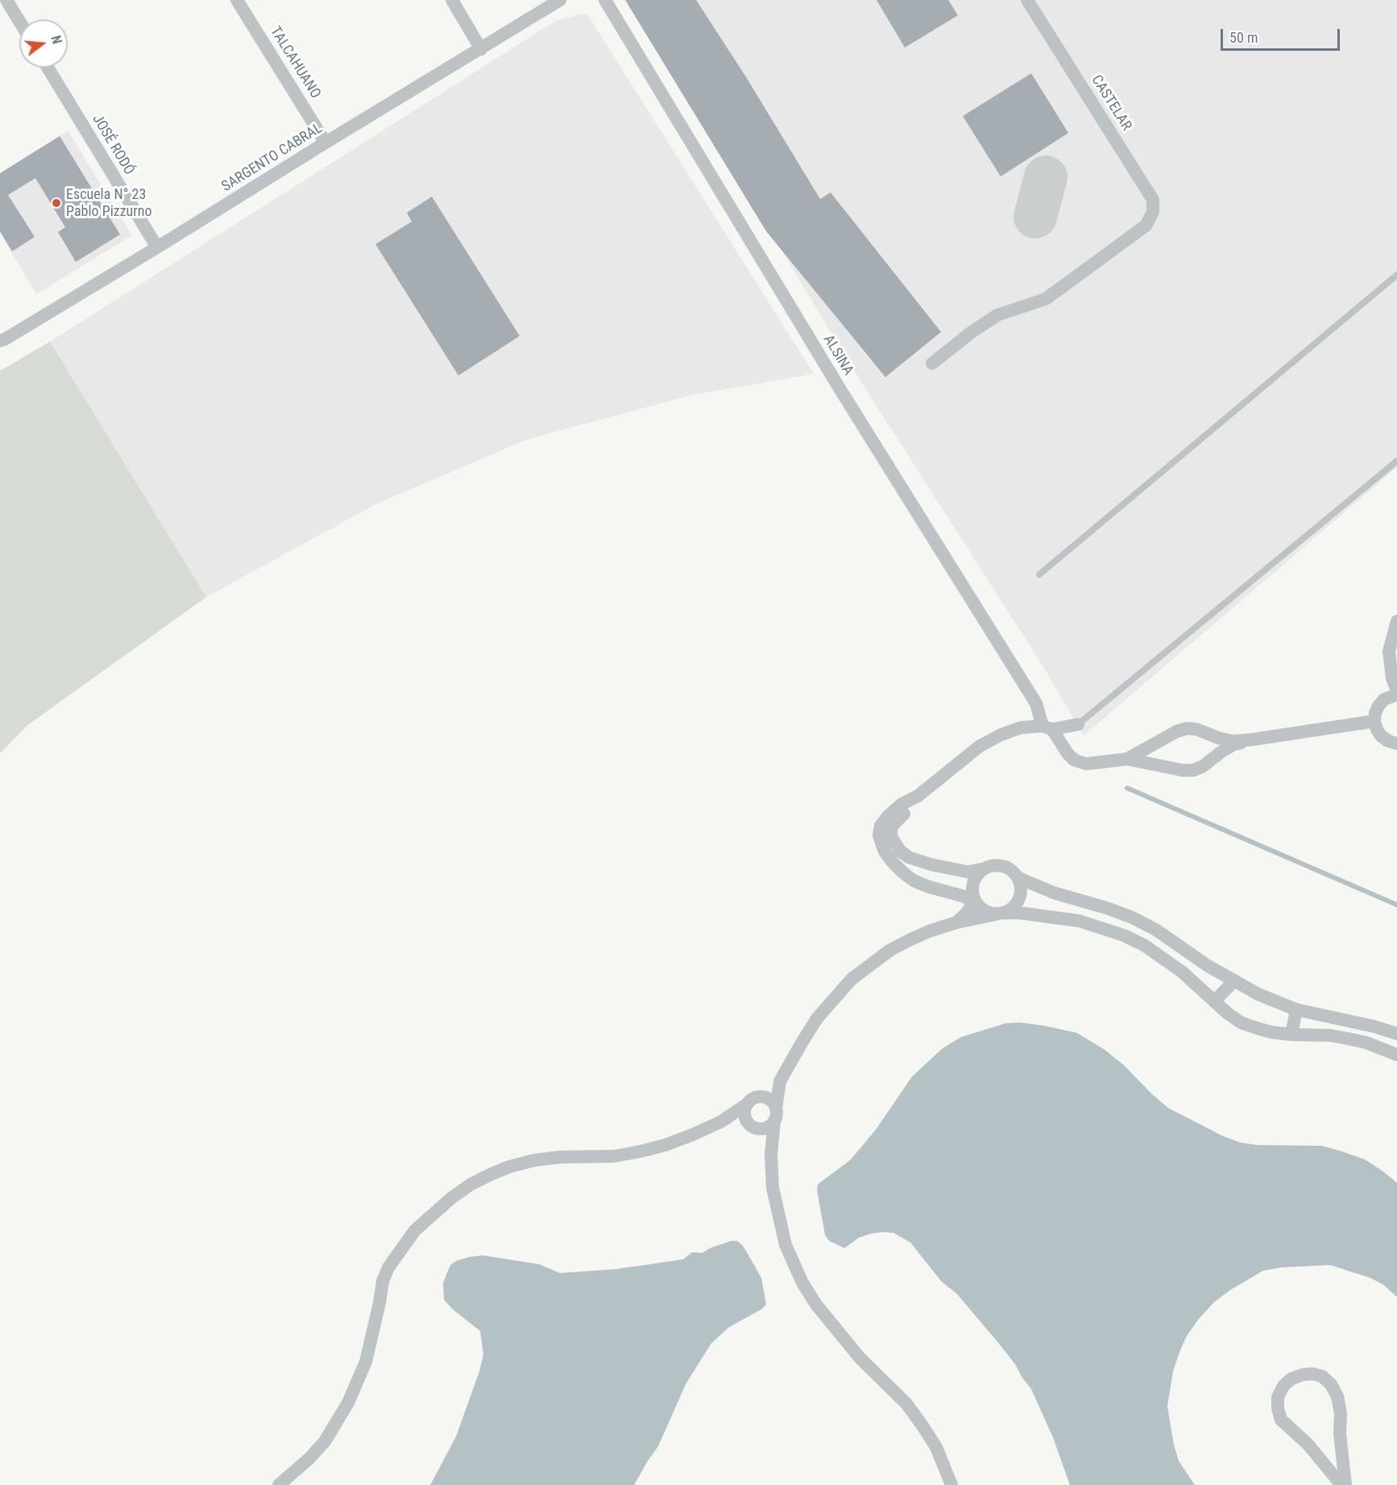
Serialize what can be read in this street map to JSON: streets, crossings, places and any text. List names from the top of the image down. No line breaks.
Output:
{"streets":{"street":["TALCAHUANO","CASTELAR","JOSÉ RODÓ","SARGENTO CABRAL","ALSINA"]},"crossings":[["TALCAHUANO","SARGENTO CABRAL"],["JOSÉ RODÓ","SARGENTO CABRAL"]],"places":["Escuela N° 23 Pablo Pizzurno"],"scale_bar":"50 m","north":"right"}
